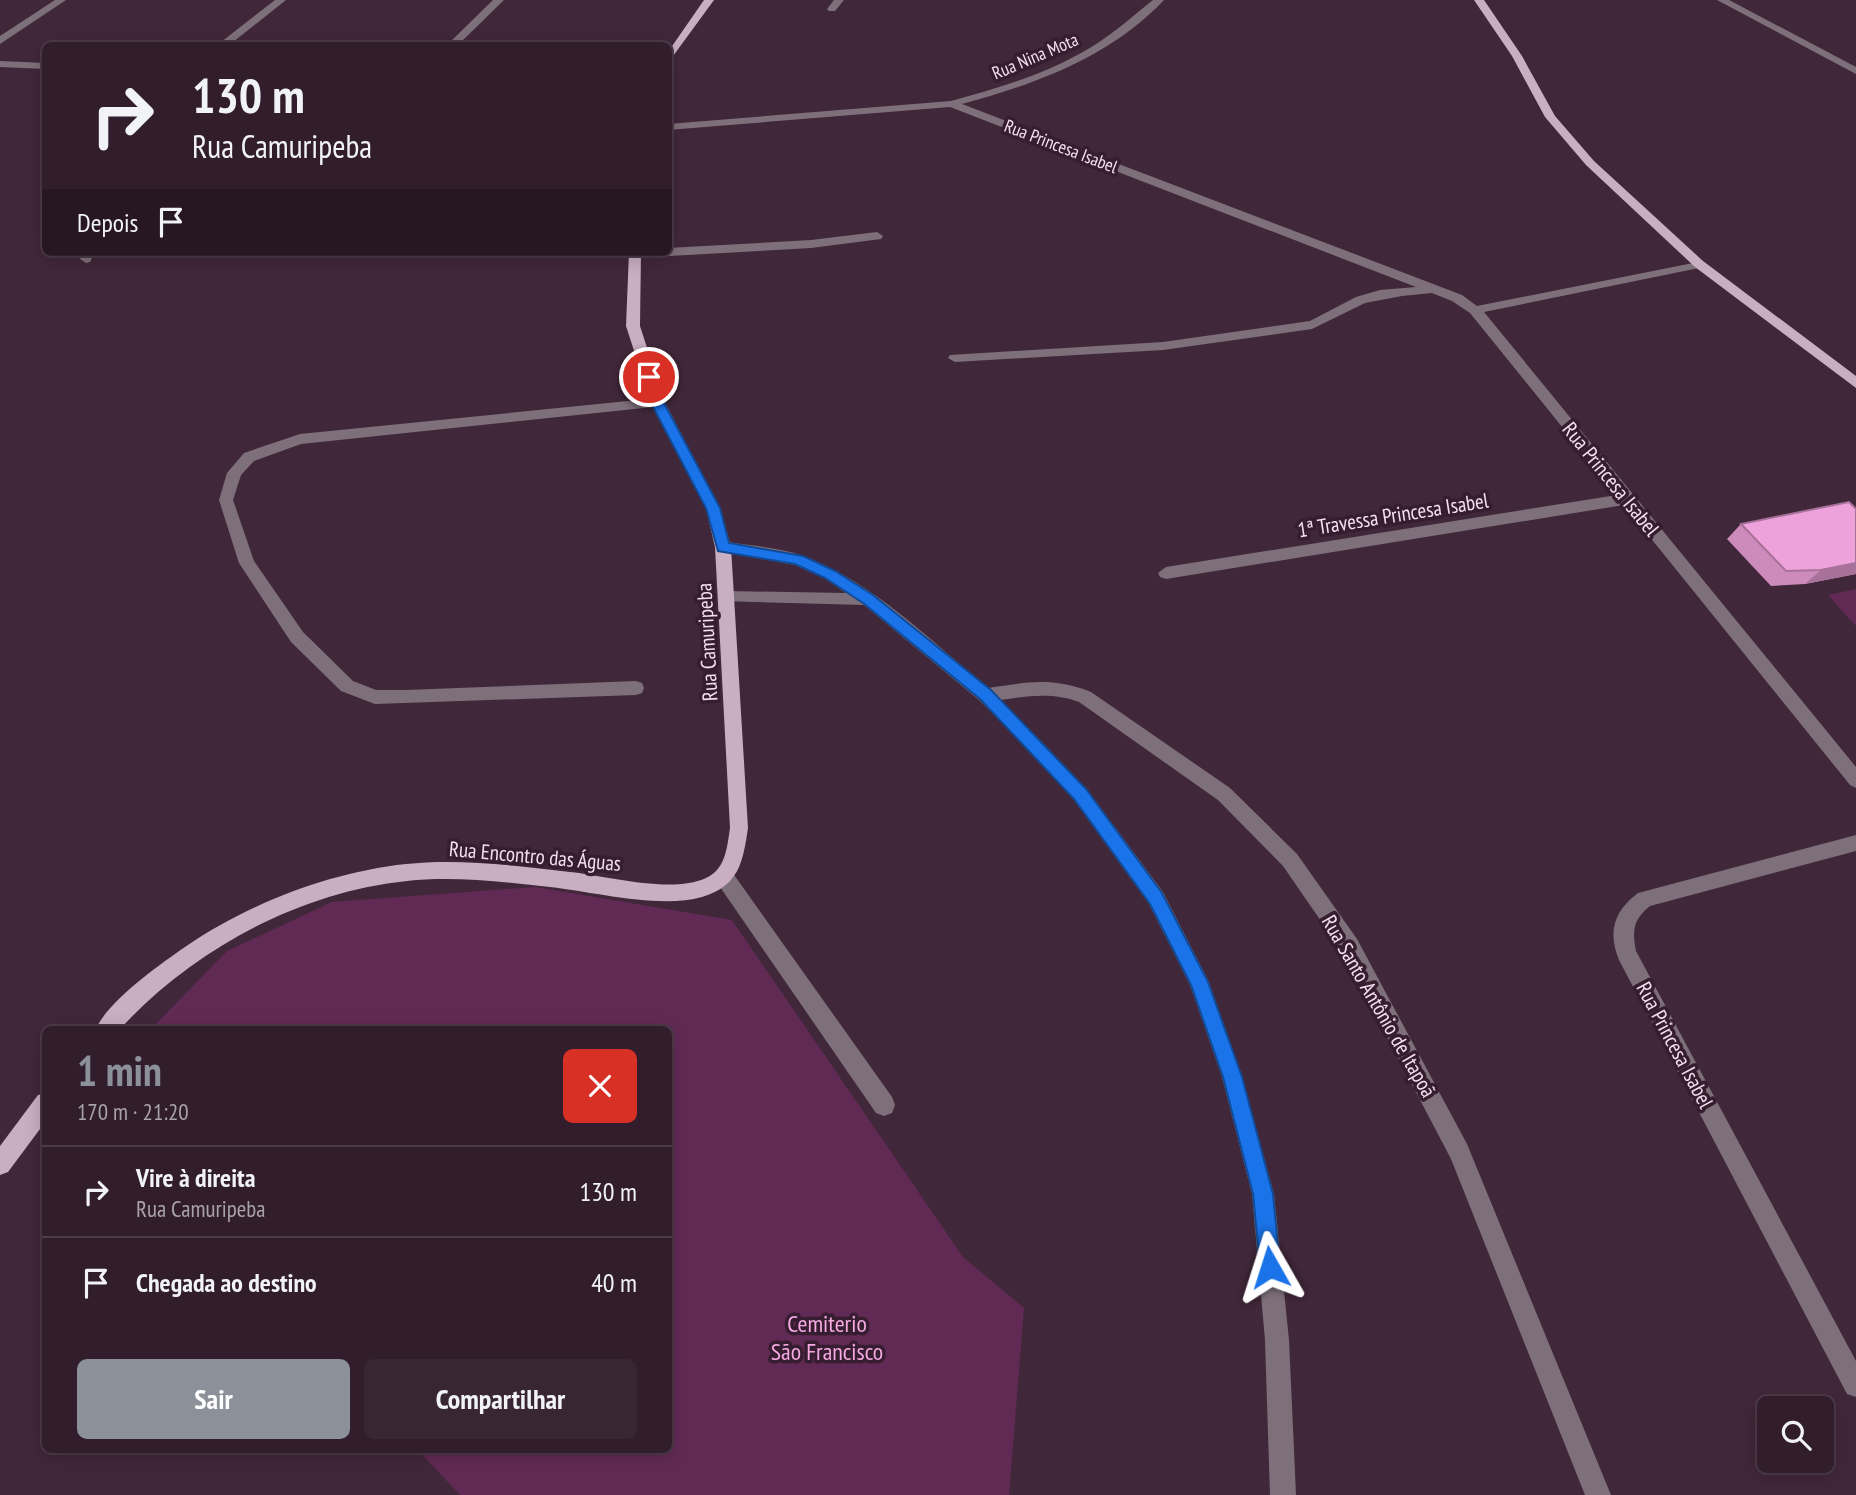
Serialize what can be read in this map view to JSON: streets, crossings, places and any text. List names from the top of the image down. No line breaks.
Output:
{"streets":{"main road":["Rua Camuripeba","Rua Encontro das Águas"],"street":["Rua Nina Mota","Rua Princesa Isabel","1ª Travessa Princesa Isabel","Rua Santo Antônio de Itapoã"]},"crossings":[["Rua Nina Mota","Rua Princesa Isabel"],["Rua Princesa Isabel","1ª Travessa Princesa Isabel"],["Rua Camuripeba","Rua Encontro das Águas"]],"parks":["Cemiterio São Francisco"],"page":{"turn":["130 m","Rua Camuripeba"],"then":"Depois","heading":["1 min","170 m · 21:20"],"list":[{"name":"Vire à direita","note":"Rua Camuripeba","value":"130 m"},{"name":"Chegada ao destino","value":"40 m"}],"buttons":["Sair","Compartilhar"]}}
